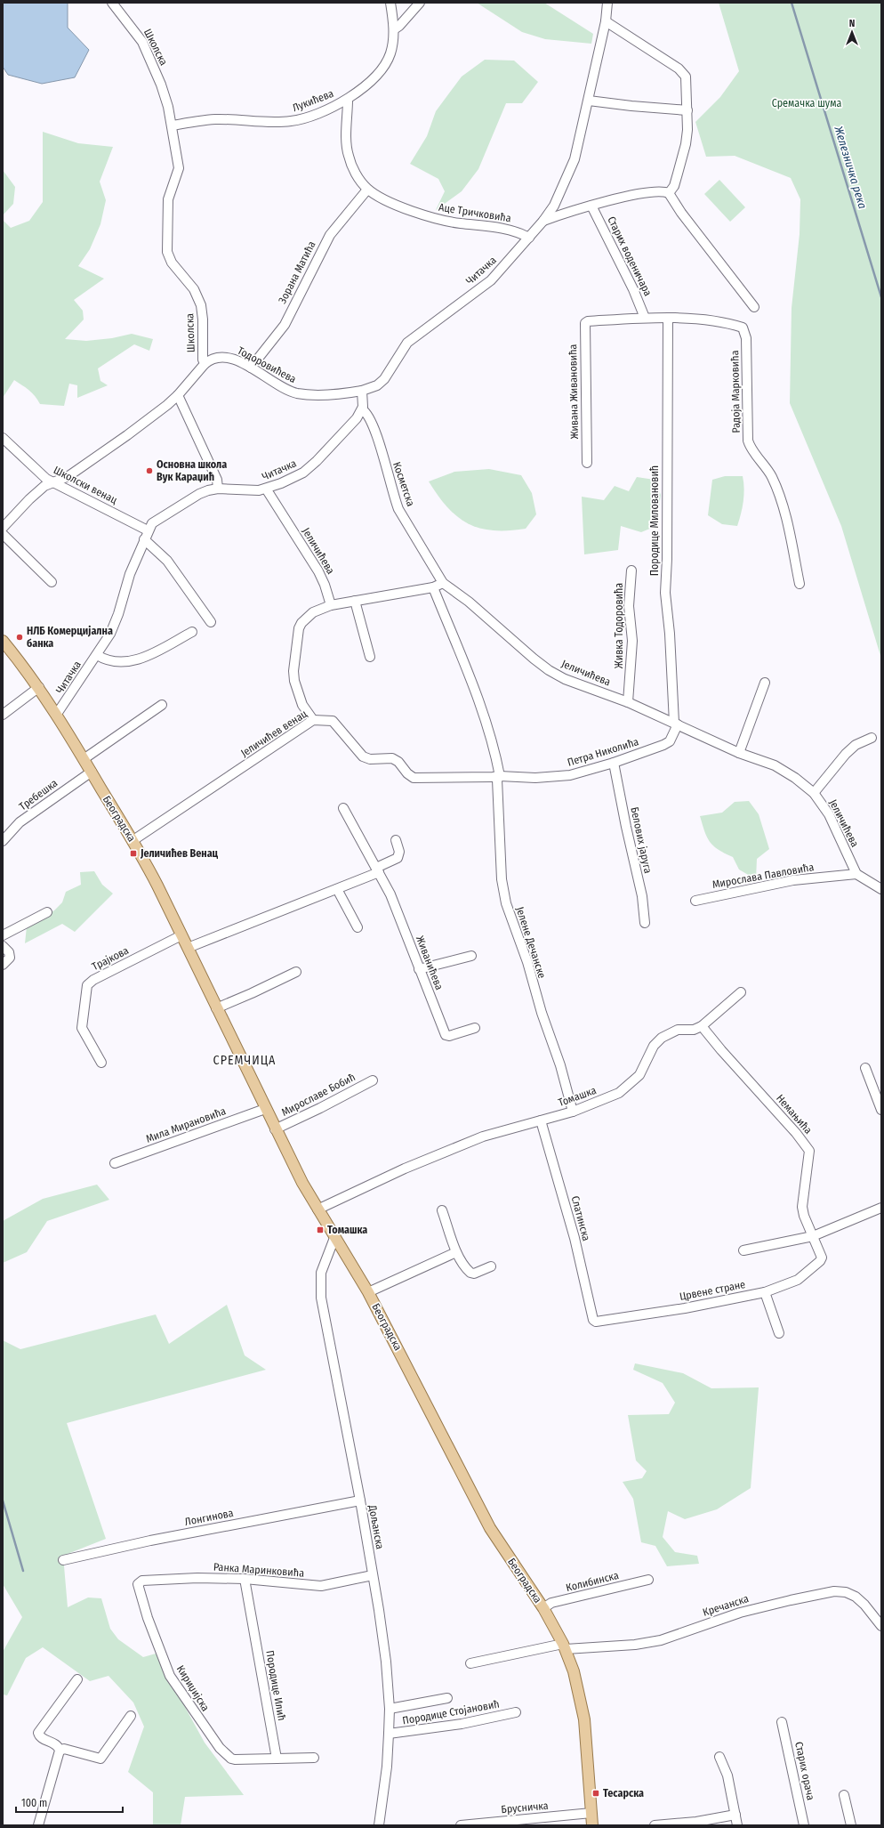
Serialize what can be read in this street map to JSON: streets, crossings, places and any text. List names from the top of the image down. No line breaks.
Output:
{"streets":{"main road":["Београдска"],"street":["Школска","Лукићева","Аце Тричковића","Старих воденичара","Читачка","Зорана Матића","Тодоровићева","Живана Живановића","Радоја Марковића","Косметска","Школски венац","Породице Миловановић","Јеличићева","Живка Тодоровића","Јеличићев венац","Петра Николића","Требешка","Белових јаруга","Мирослава Павловића","Јелене Дечанске","Трајкова","Живанићева","Мирославе Бобић","Томашка","Немањића","Мила Мирановића","Слатинска","Црвене стране","Лонгинова","Дољанска","Ранка Маринковића","Колибинска","Кречанска","Породице Илић","Кириџијска","Породице Стојановић","Старих орача","Брусничка"]},"crossings":[["Школска","Лукићева"],["Школска","Тодоровићева"],["Школска","Школски венац"],["Лукићева","Аце Тричковића"],["Аце Тричковића","Читачка"],["Аце Тричковића","Зорана Матића"],["Старих воденичара","Живана Живановића"],["Читачка","Тодоровићева"],["Читачка","Косметска"],["Читачка","Школски венац"],["Читачка","Јеличићева"],["Читачка","Београдска"],["Зорана Матића","Тодоровићева"],["Радоја Марковића","Породице Миловановић"],["Косметска","Јеличићева"],["Породице Миловановић","Јеличићева"],["Породице Миловановић","Петра Николића"],["Јеличићева","Живка Тодоровића"],["Јеличићева","Петра Николића"],["Јеличићева","Мирослава Павловића"],["Јеличићев венац","Петра Николића"],["Јеличићев венац","Београдска"],["Јеличићев венац","Јелене Дечанске"],["Петра Николића","Белових јаруга"],["Петра Николића","Јелене Дечанске"],["Требешка","Београдска"],["Београдска","Трајкова"],["Београдска","Мирославе Бобић"],["Београдска","Томашка"],["Београдска","Мила Мирановића"],["Београдска","Дољанска"],["Београдска","Колибинска"],["Београдска","Кречанска"],["Београдска","Брусничка"],["Јелене Дечанске","Томашка"],["Томашка","Немањића"],["Томашка","Слатинска"],["Немањића","Црвене стране"],["Слатинска","Црвене стране"],["Лонгинова","Дољанска"],["Дољанска","Ранка Маринковића"],["Дољанска","Породице Стојановић"],["Ранка Маринковића","Породице Илић"],["Ранка Маринковића","Кириџијска"],["Породице Илић","Кириџијска"]],"districts":["СРЕМЧИЦА"],"water":["Железничка река"],"parks":["Сремачка шума"],"places":{"other":["Основна школа Вук Караџић","НЛБ Комерцијална банка"],"transit":["Јеличићев Венац","Томашка","Тесарска"]},"scale_bar":"100 m","north":"top"}
